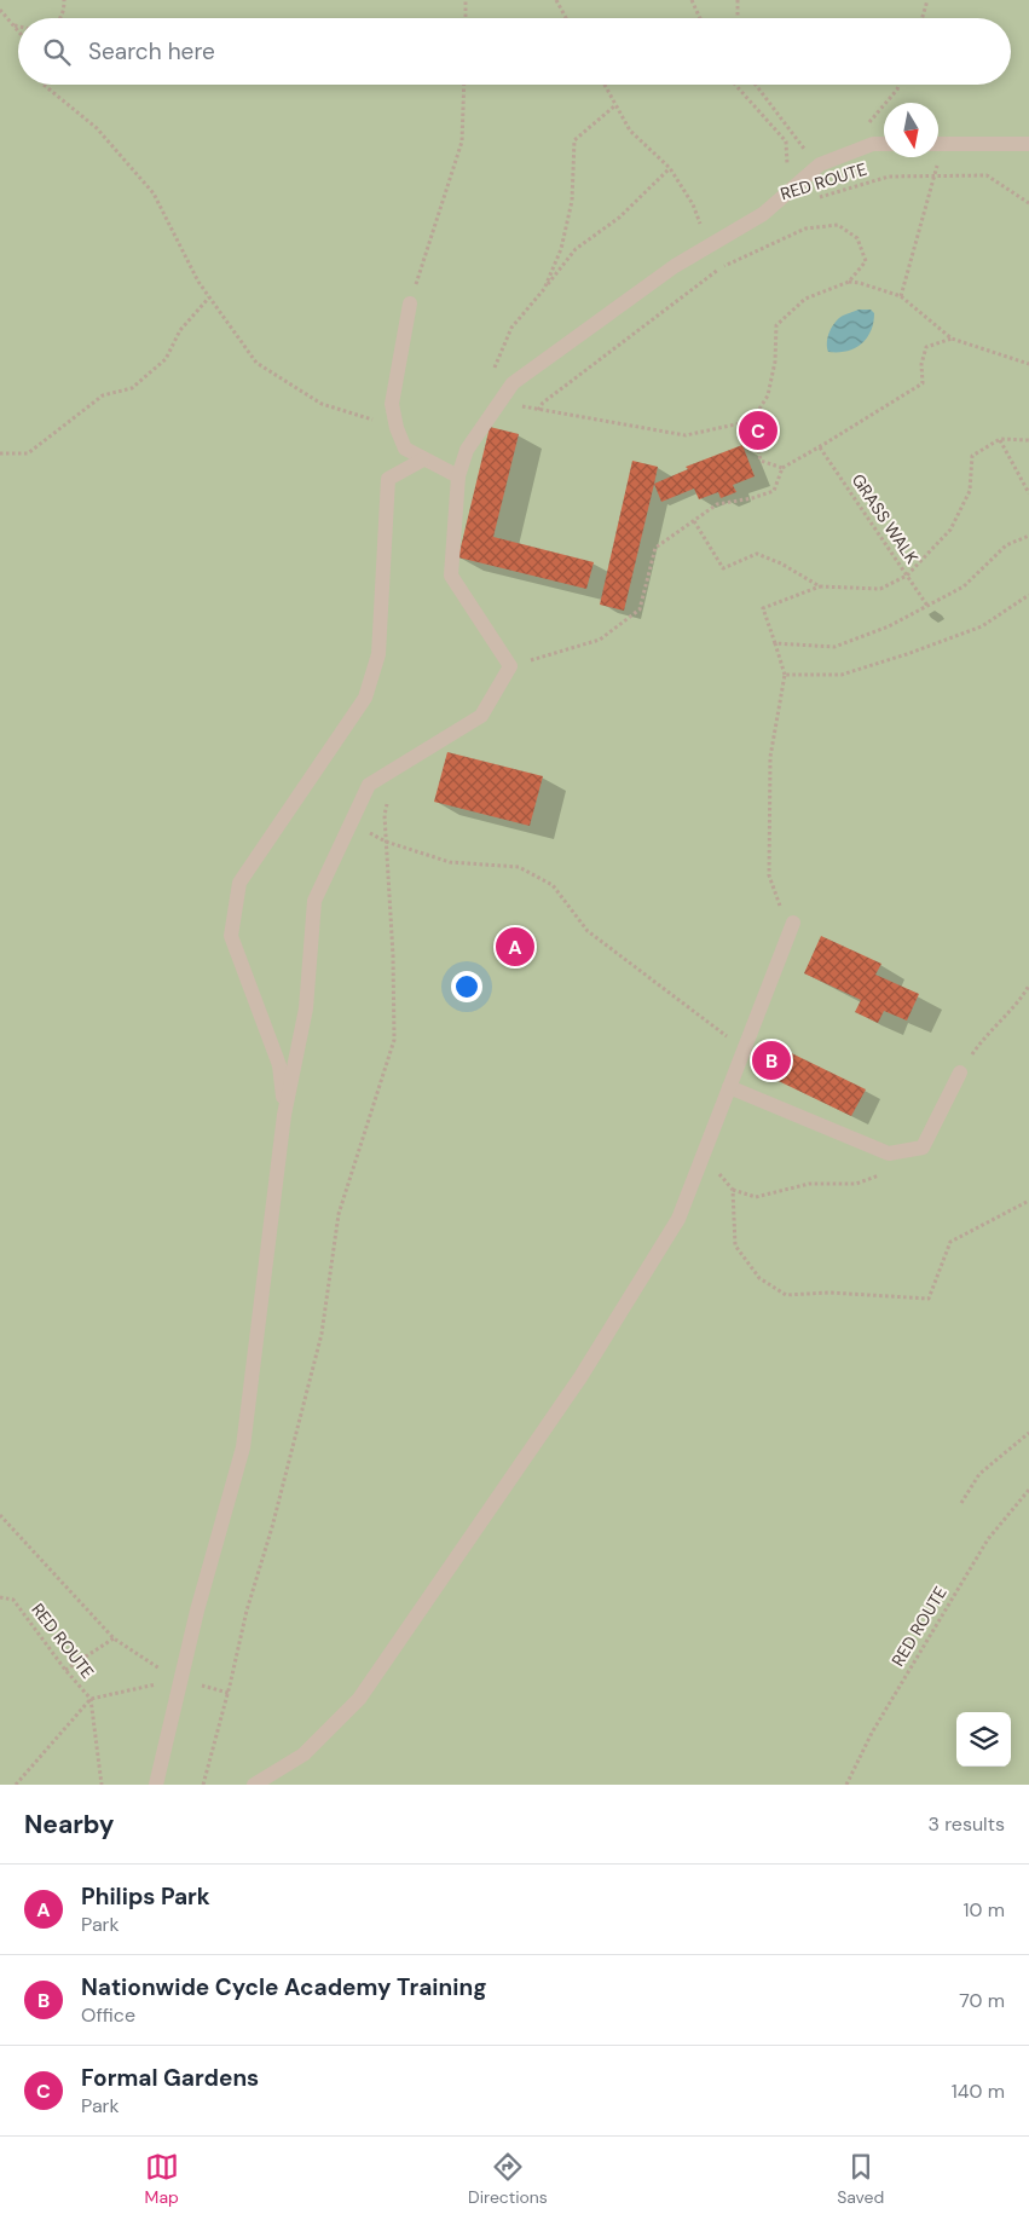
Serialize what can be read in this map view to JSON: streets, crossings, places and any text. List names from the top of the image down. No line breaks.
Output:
{"streets":{"path":["RED ROUTE","GRASS WALK"]},"north":"bottom","page":{"search":"Search here","pins":["C","A","B"],"heading":["Nearby","3 results"],"list":[{"mark":"A","name":"Philips Park","note":"Park","value":"10 m"},{"mark":"B","name":"Nationwide Cycle Academy Training","note":"Office","value":"70 m"},{"mark":"C","name":"Formal Gardens","note":"Park","value":"140 m"}],"nav":["Map","Directions","Saved"]}}
